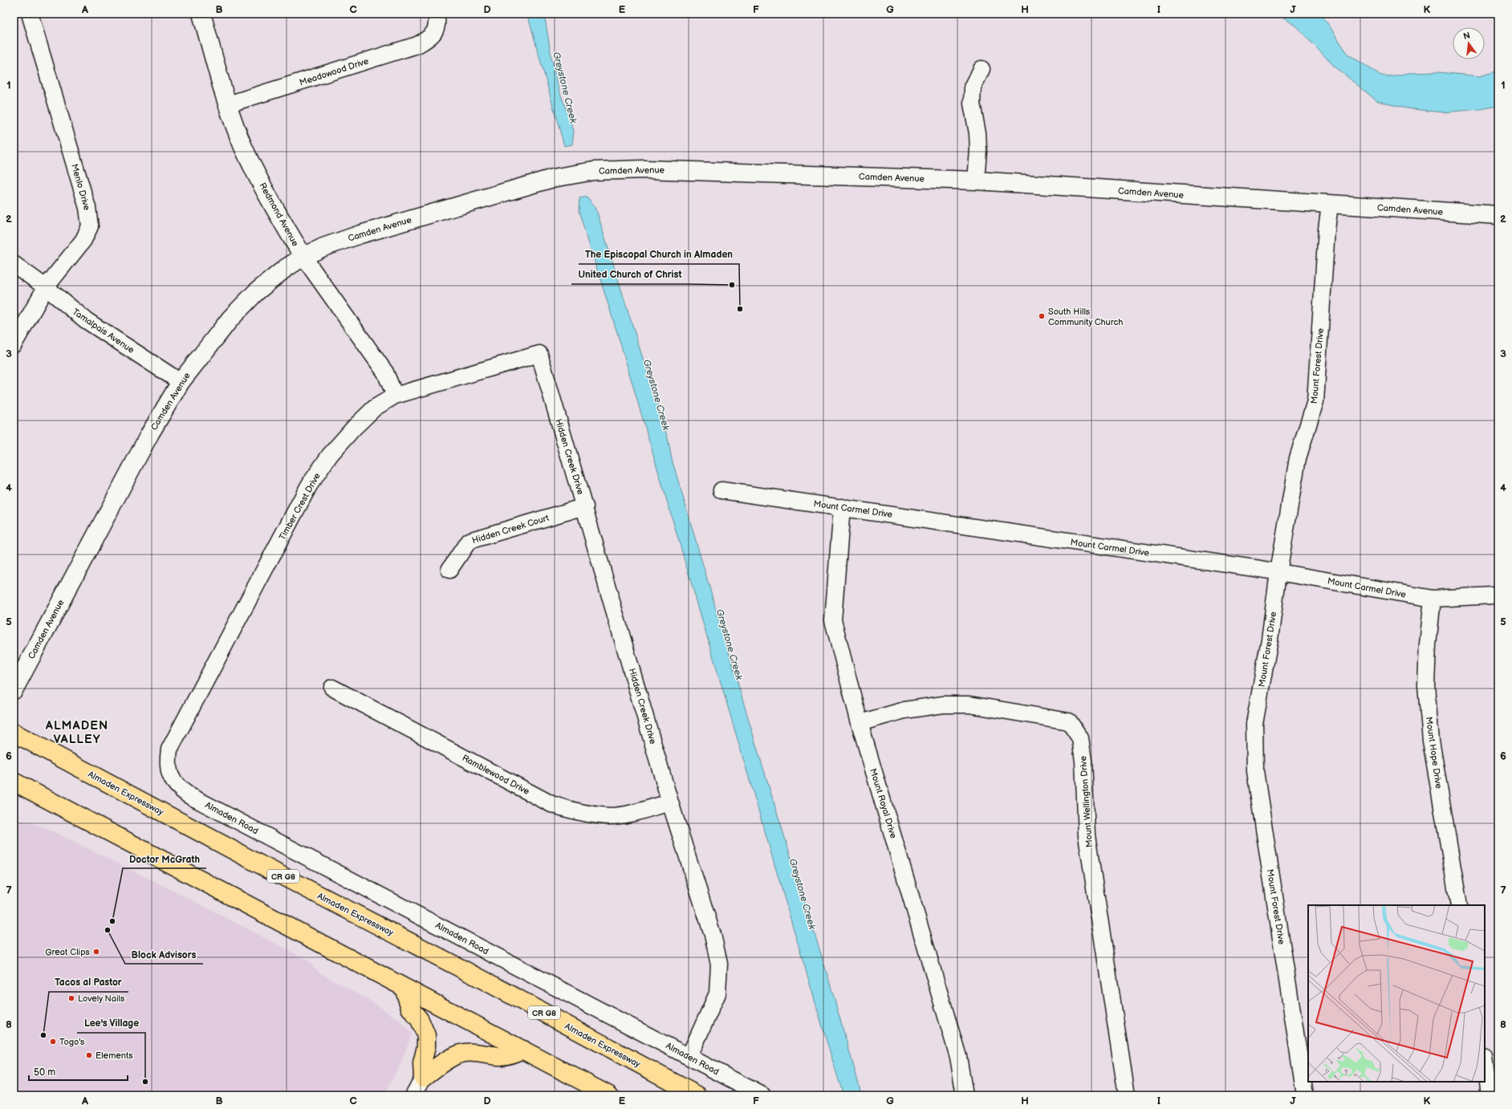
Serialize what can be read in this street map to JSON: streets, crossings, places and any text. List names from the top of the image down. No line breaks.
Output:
{"streets":{"main road":["Almaden Expressway","CR G8"],"street":["Meadowood Drive","Camden Avenue","Menlo Drive","Redmond Avenue","Tamalpais Avenue","Mount Forest Drive","Hidden Creek Drive","Timber Crest Drive","Mount Carmel Drive","Hidden Creek Court","Mount Hope Drive","Ramblewood Drive","Mount Wellington Drive","Mount Royal Drive","Almaden Road"]},"crossings":[["Meadowood Drive","Redmond Avenue"],["Camden Avenue","Redmond Avenue"],["Camden Avenue","Tamalpais Avenue"],["Camden Avenue","Mount Forest Drive"],["Menlo Drive","Tamalpais Avenue"],["Redmond Avenue","Timber Crest Drive"],["Mount Forest Drive","Mount Carmel Drive"],["Hidden Creek Drive","Timber Crest Drive"],["Hidden Creek Drive","Hidden Creek Court"],["Hidden Creek Drive","Ramblewood Drive"],["Hidden Creek Drive","Almaden Road"],["Timber Crest Drive","Almaden Road"],["Mount Carmel Drive","Mount Hope Drive"],["Mount Carmel Drive","Mount Royal Drive"],["Mount Wellington Drive","Mount Royal Drive"]],"districts":["ALMADEN VALLEY"],"water":["Greystone Creek"],"places":["United Church of Christ","The Episcopal Church in Almaden","South Hills Community Church","Doctor McGrath","Block Advisors","Great Clips","Lovely Nails","Tacos al Pastor","Togo's","Elements","Lee's Village"],"scale_bar":"50 m","north":"top","grid":{"columns":["A","B","C","D","E","F","G","H","I","J","K"],"rows":["1","2","3","4","5","6","7","8"]}}
